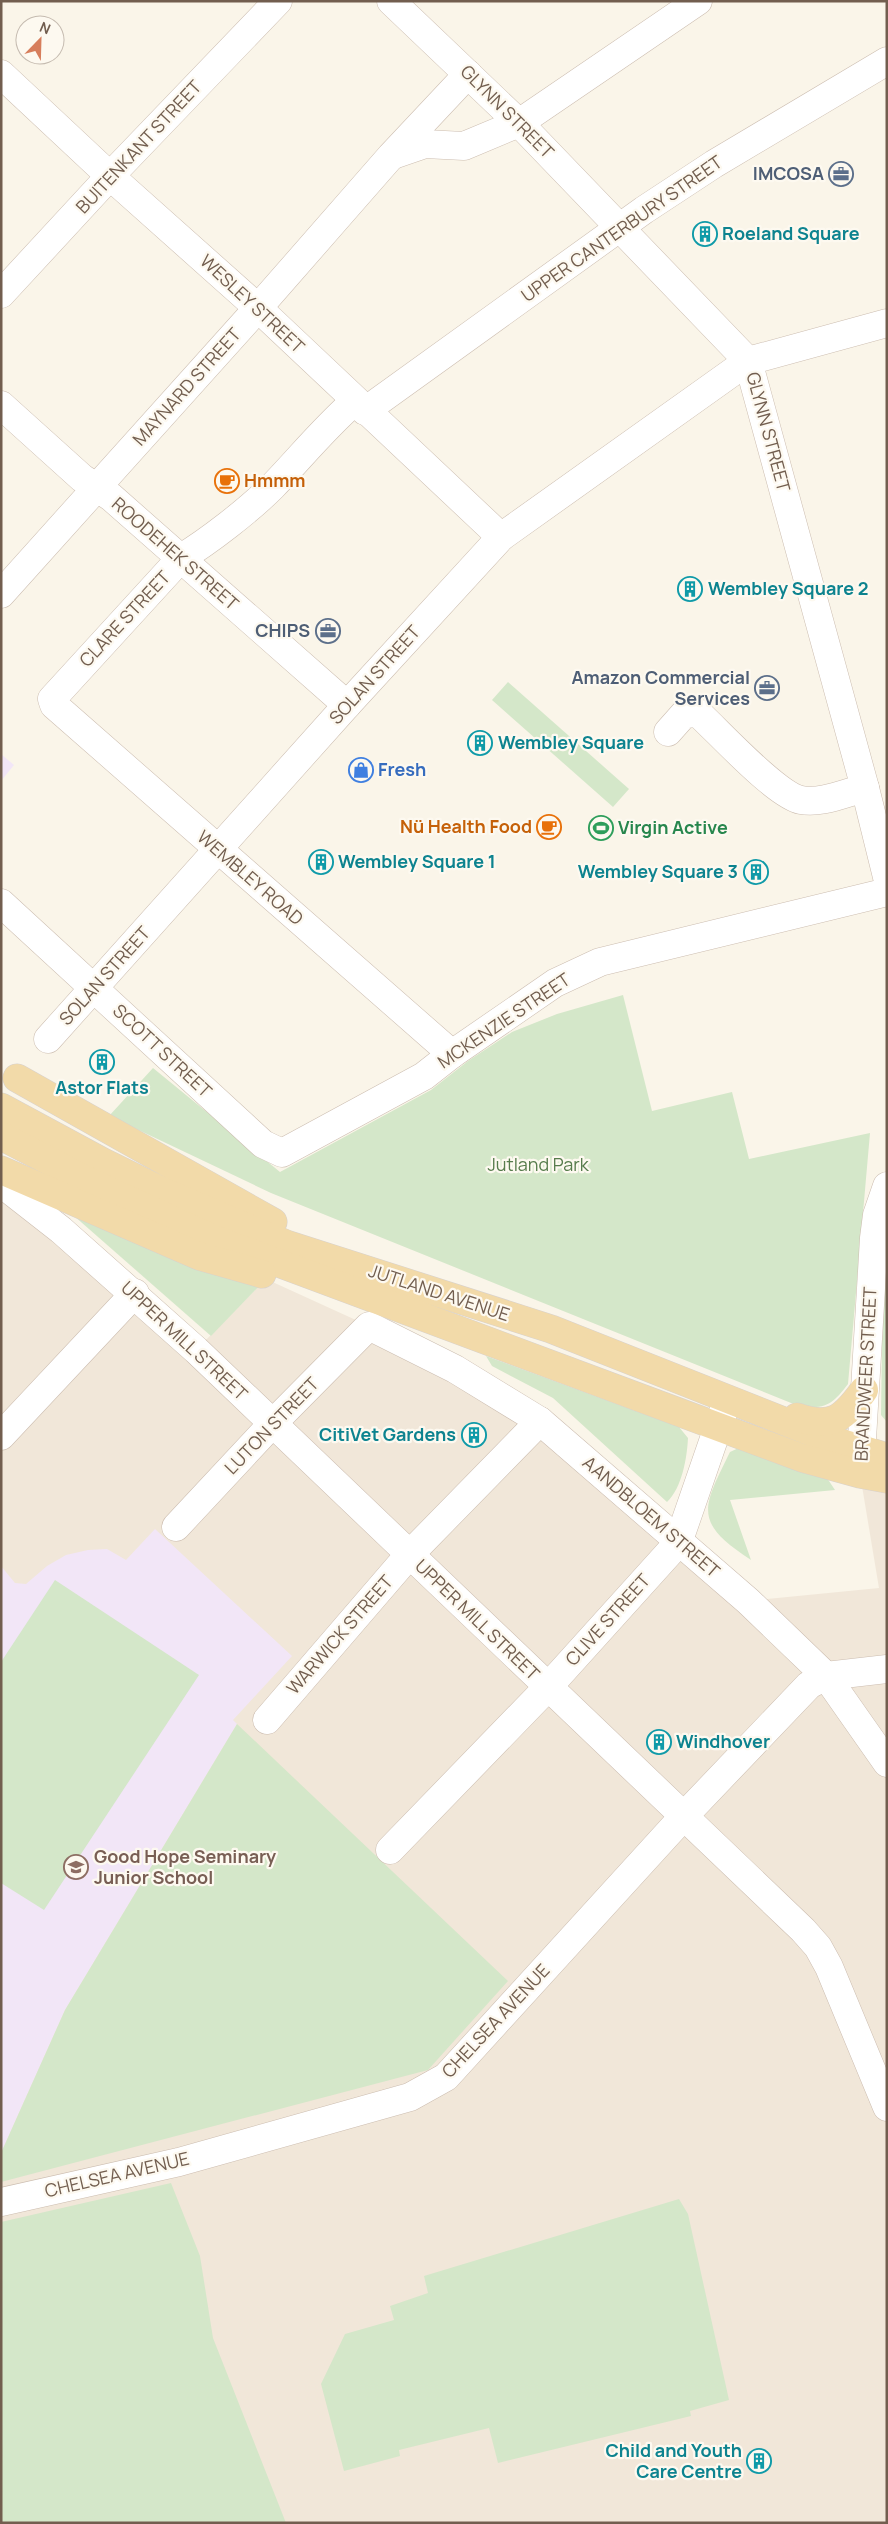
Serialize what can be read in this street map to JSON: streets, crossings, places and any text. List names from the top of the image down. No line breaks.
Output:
{"streets":{"main road":["JUTLAND AVENUE"],"street":["GLYNN STREET","BUITENKANT STREET","UPPER CANTERBURY STREET","WESLEY STREET","MAYNARD STREET","ROODEHEK STREET","CLARE STREET","SOLAN STREET","WEMBLEY ROAD","MCKENZIE STREET","SCOTT STREET","UPPER MILL STREET","BRANDWEER STREET","LUTON STREET","AANDBLOEM STREET","CLIVE STREET","WARWICK STREET","CHELSEA AVENUE"]},"crossings":[["GLYNN STREET","UPPER CANTERBURY STREET"],["GLYNN STREET","MAYNARD STREET"],["GLYNN STREET","SOLAN STREET"],["BUITENKANT STREET","WESLEY STREET"],["UPPER CANTERBURY STREET","WESLEY STREET"],["UPPER CANTERBURY STREET","CLARE STREET"],["WESLEY STREET","MAYNARD STREET"],["WESLEY STREET","CLARE STREET"],["WESLEY STREET","SOLAN STREET"],["MAYNARD STREET","ROODEHEK STREET"],["ROODEHEK STREET","CLARE STREET"],["ROODEHEK STREET","SOLAN STREET"],["CLARE STREET","WEMBLEY ROAD"],["SOLAN STREET","WEMBLEY ROAD"],["SOLAN STREET","SCOTT STREET"],["WEMBLEY ROAD","MCKENZIE STREET"],["MCKENZIE STREET","SCOTT STREET"],["JUTLAND AVENUE","BRANDWEER STREET"],["JUTLAND AVENUE","CLIVE STREET"],["UPPER MILL STREET","LUTON STREET"],["UPPER MILL STREET","CLIVE STREET"],["UPPER MILL STREET","WARWICK STREET"],["UPPER MILL STREET","CHELSEA AVENUE"],["LUTON STREET","AANDBLOEM STREET"],["AANDBLOEM STREET","CLIVE STREET"],["AANDBLOEM STREET","WARWICK STREET"],["AANDBLOEM STREET","CHELSEA AVENUE"]],"parks":["Jutland Park"],"places":{"office":["IMCOSA","CHIPS","Amazon Commercial Services"],"building":["Roeland Square","Wembley Square 2","Wembley Square","Wembley Square 1","Wembley Square 3","Astor Flats","CitiVet Gardens","Windhover","Child and Youth Care Centre"],"cafe":["Hmmm","Nü Health Food"],"shop":["Fresh"],"sports":["Virgin Active"],"school or university":["Good Hope Seminary Junior School"]},"north":"top right"}
